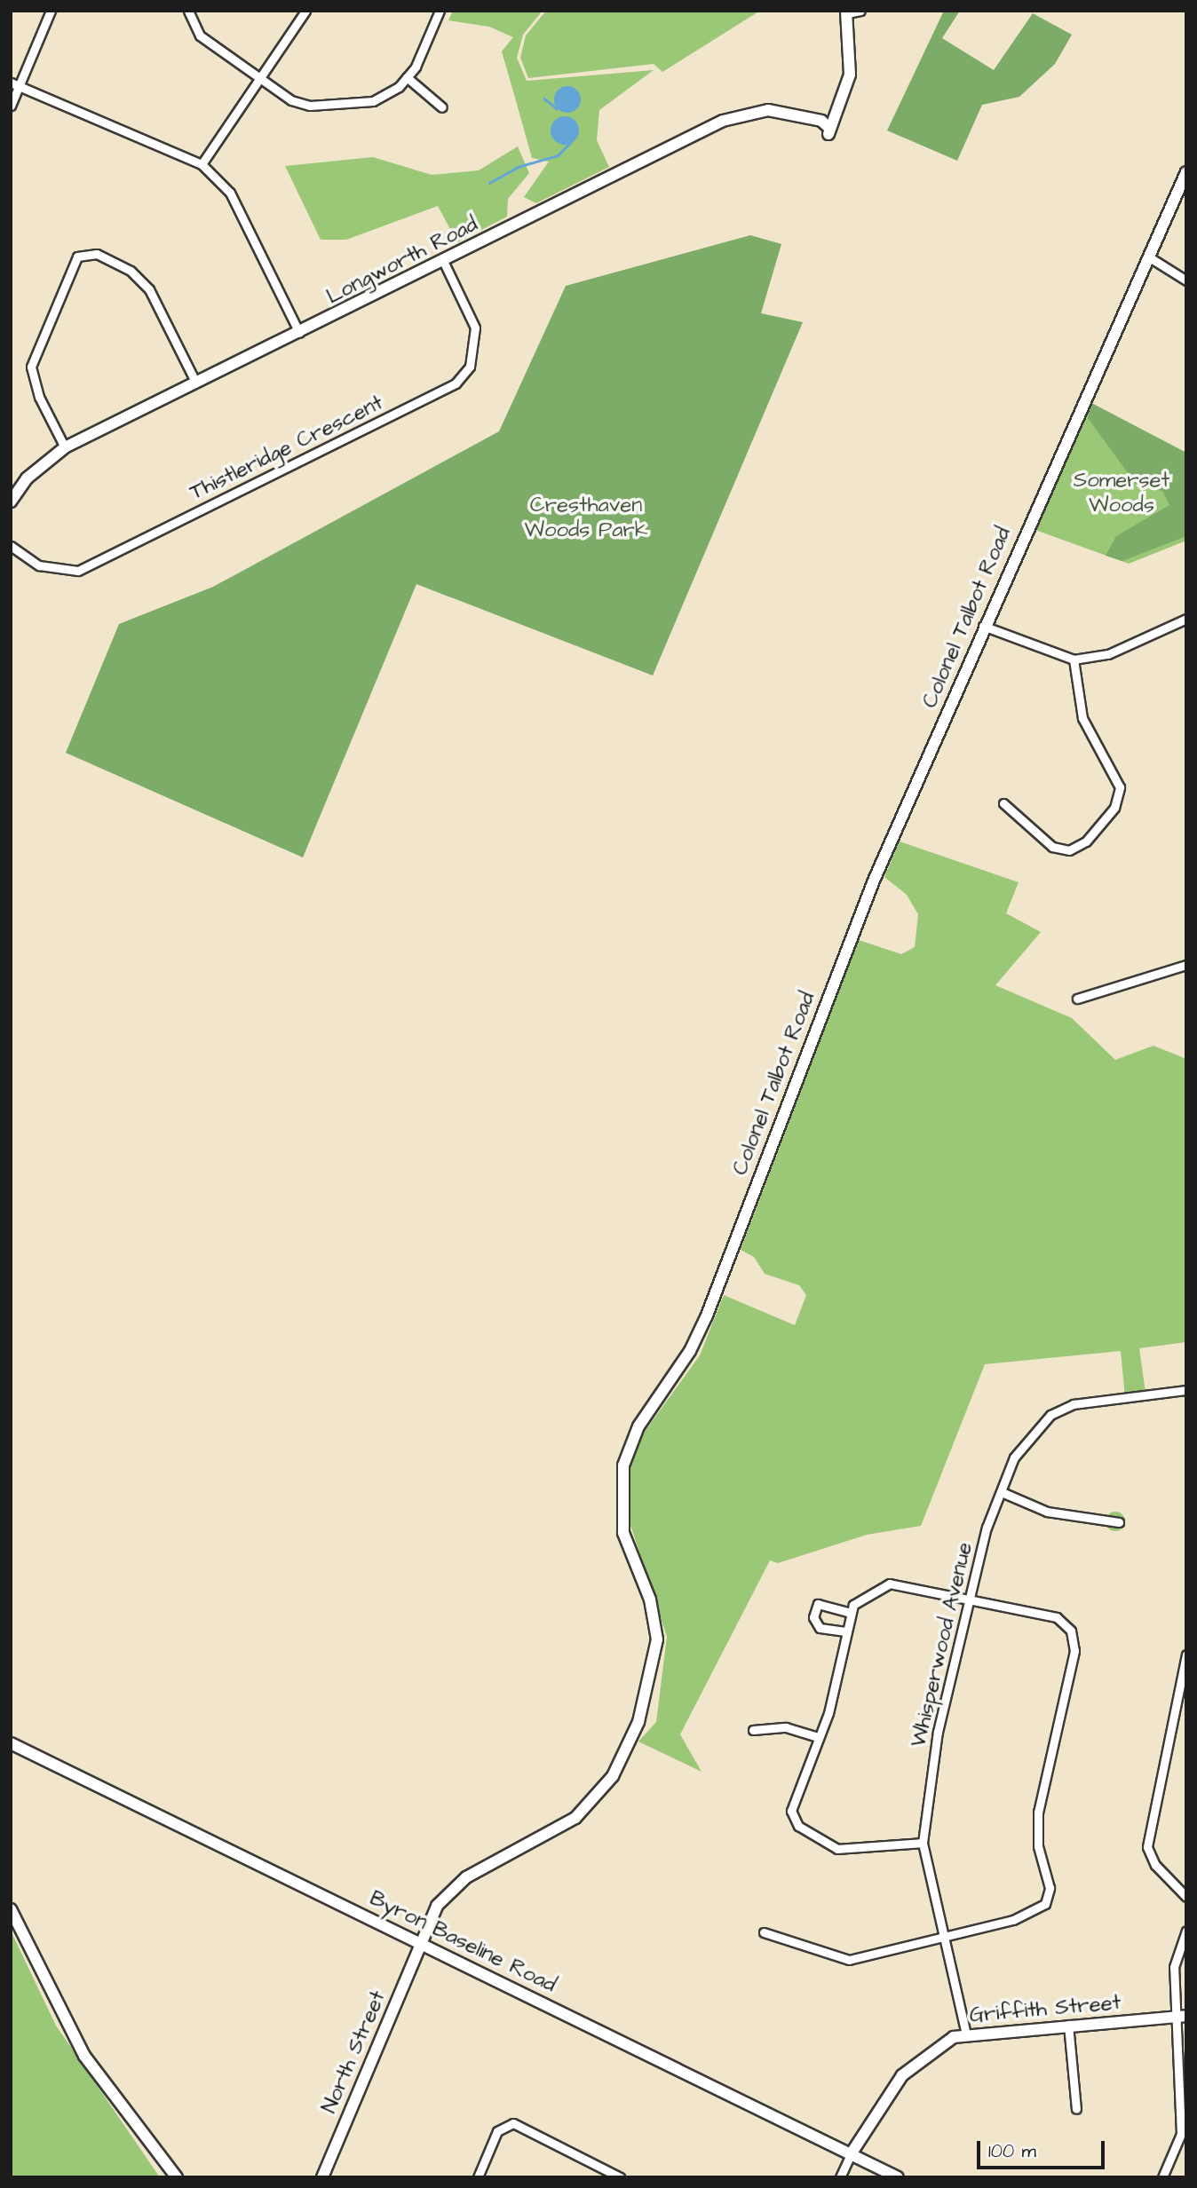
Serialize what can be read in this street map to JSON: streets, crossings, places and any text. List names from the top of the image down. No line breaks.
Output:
{"streets":{"main road":["Longworth Road","Colonel Talbot Road","Byron Baseline Road","Griffith Street","North Street"],"street":["Thistleridge Crescent","Whisperwood Avenue"]},"crossings":[["Longworth Road","Thistleridge Crescent"],["Colonel Talbot Road","Byron Baseline Road"],["Colonel Talbot Road","North Street"],["Whisperwood Avenue","Griffith Street"],["Byron Baseline Road","Griffith Street"],["Byron Baseline Road","North Street"]],"parks":["Somerset Woods","Cresthaven Woods Park"],"scale_bar":"100 m"}
